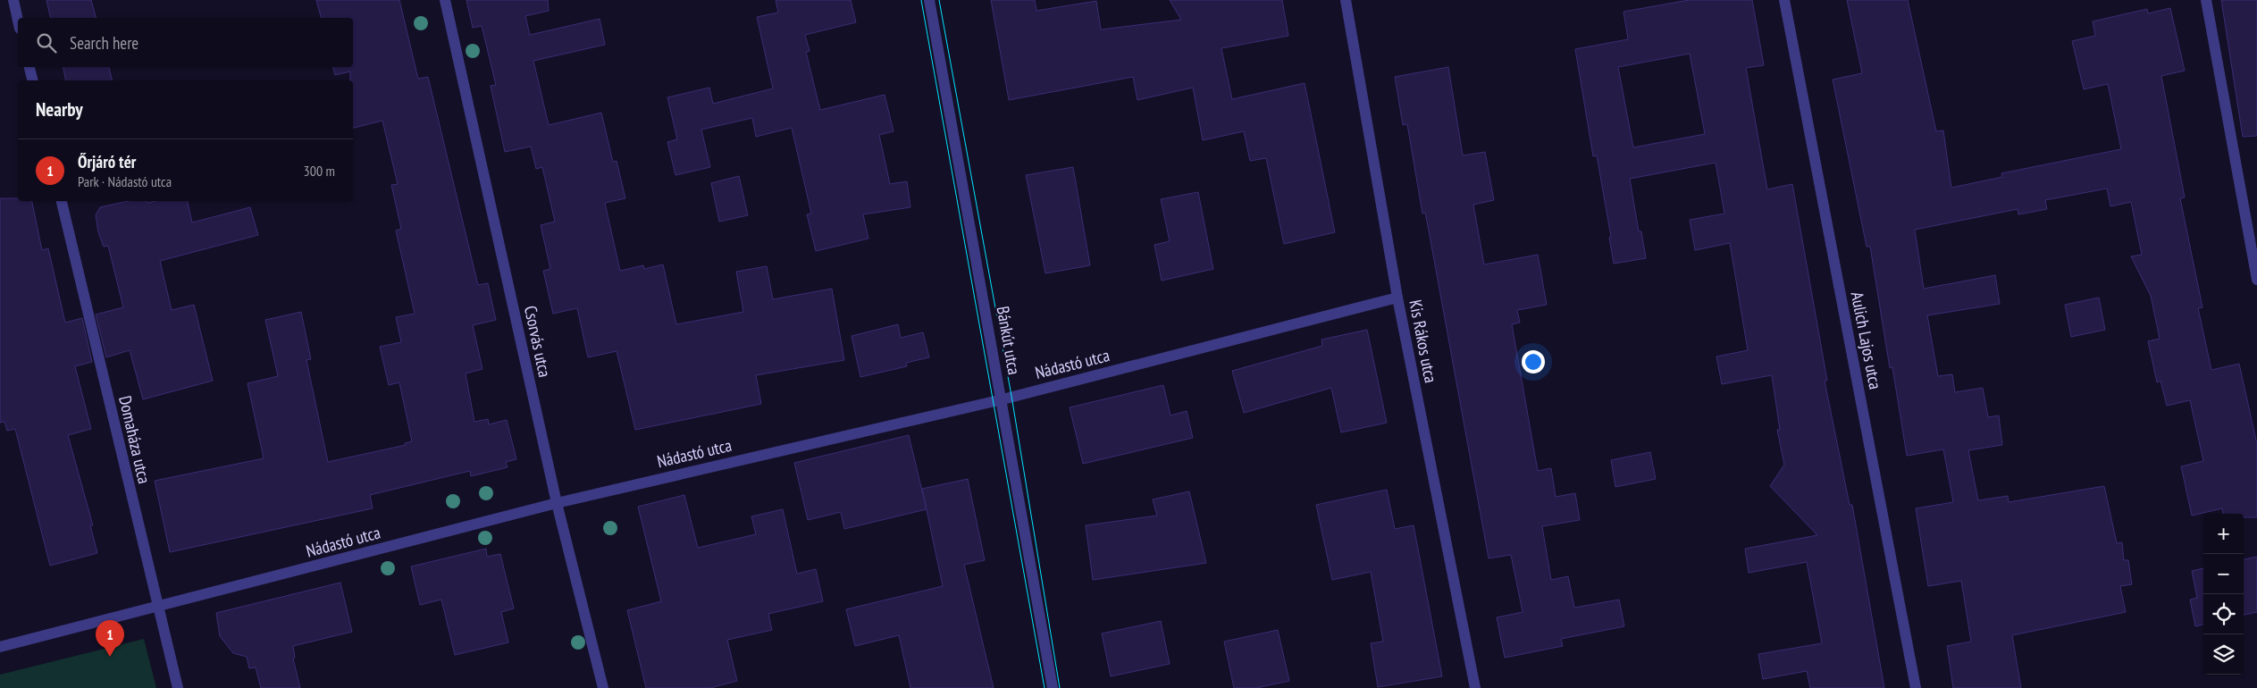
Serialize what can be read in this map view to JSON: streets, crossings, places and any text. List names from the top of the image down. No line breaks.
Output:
{"streets":{"street":["Bánkút utca","Aulich Lajos utca","Csorvás utca","Kis Rákos utca","Nádastó utca","Domaháza utca"]},"crossings":[["Bánkút utca","Nádastó utca"],["Csorvás utca","Nádastó utca"],["Kis Rákos utca","Nádastó utca"],["Nádastó utca","Domaháza utca"]],"page":{"search":"Search here","heading":"Nearby","list":[{"mark":"1","name":"Őrjáró tér","note":"Park · Nádastó utca","value":"300 m"}],"map_buttons":["+","−"],"pins":"1"}}
